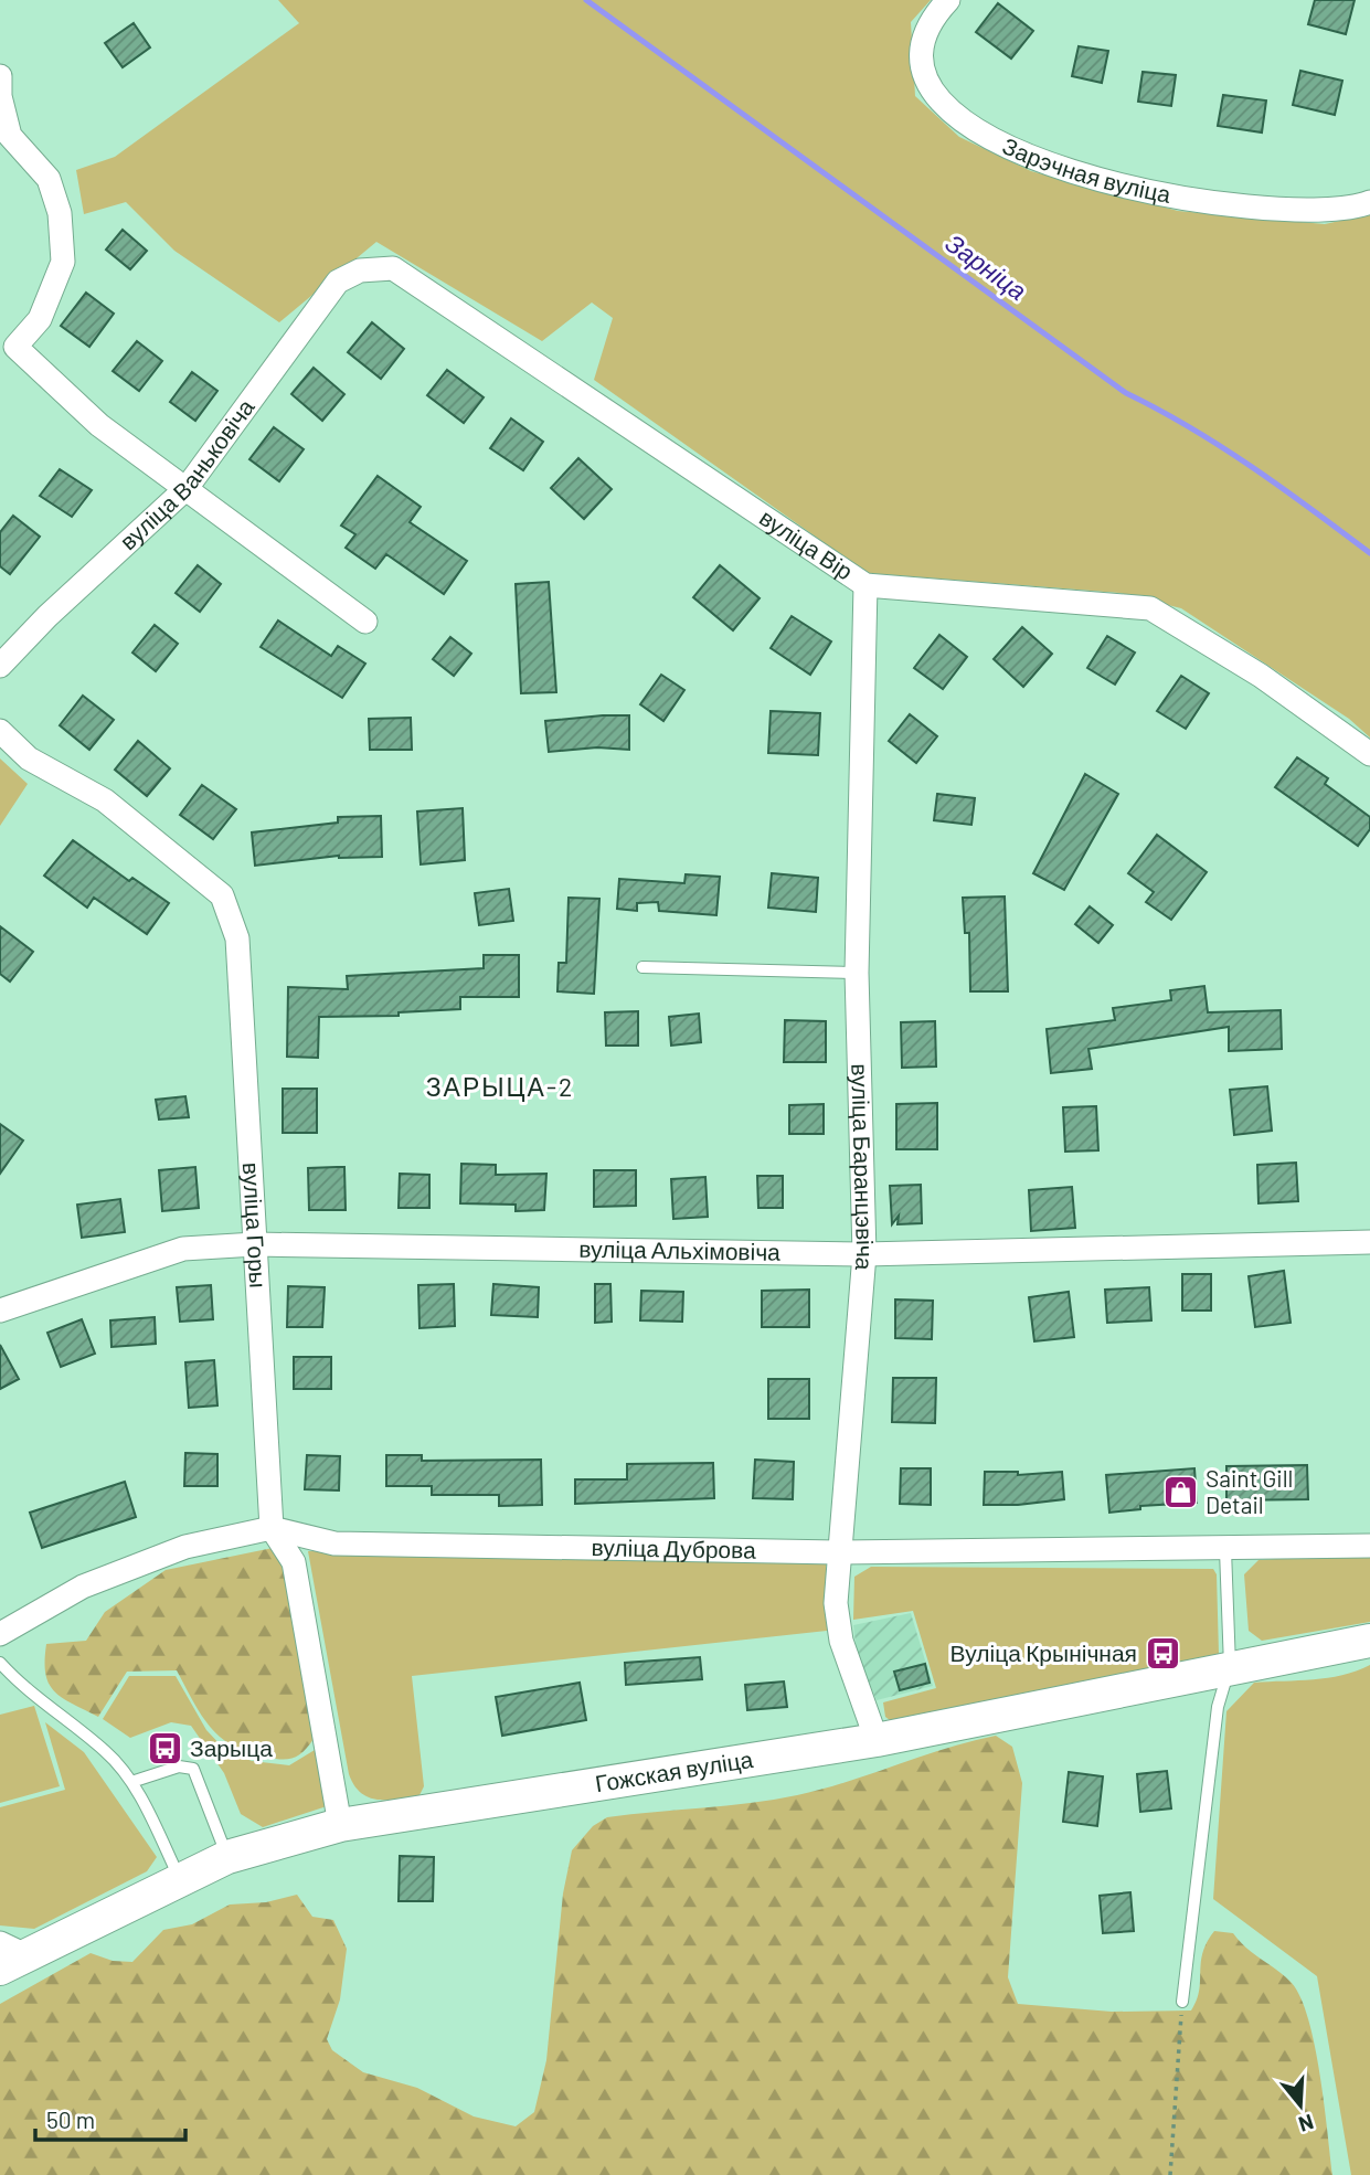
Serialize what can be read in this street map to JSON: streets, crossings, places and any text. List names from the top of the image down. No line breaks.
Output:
{"streets":{"street":["Зарэчная вуліца","вуліца Ваньковіча","вуліца Вір","вуліца Баранцэвіча","вуліца Горы","вуліца Альхімовіча","вуліца Дуброва","Гожская вуліца"]},"crossings":[["вуліца Ваньковіча","вуліца Вір"],["вуліца Вір","вуліца Баранцэвіча"],["вуліца Баранцэвіча","вуліца Альхімовіча"],["вуліца Баранцэвіча","вуліца Дуброва"],["вуліца Баранцэвіча","Гожская вуліца"],["вуліца Горы","вуліца Альхімовіча"],["вуліца Горы","вуліца Дуброва"],["вуліца Горы","Гожская вуліца"]],"districts":["ЗАРЫЦА-2"],"water":["Зарніца"],"places":{"shop":["Saint Gill Detail"],"bus stop":["Вуліца Крынічная","Зарыца"]},"scale_bar":"50 m","north":"bottom"}
